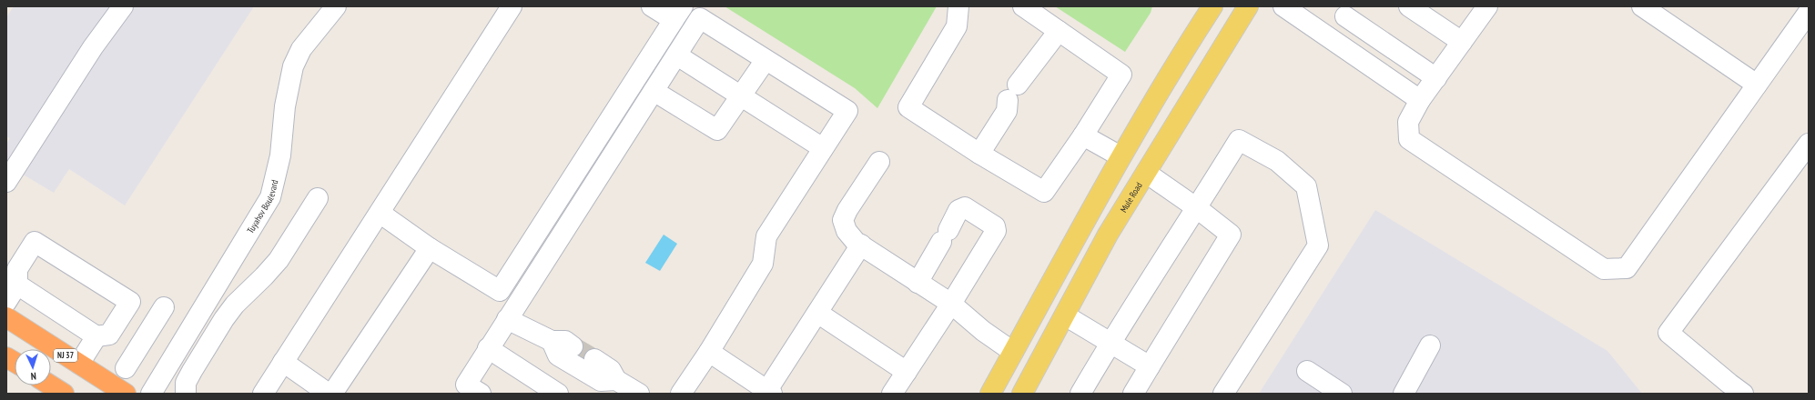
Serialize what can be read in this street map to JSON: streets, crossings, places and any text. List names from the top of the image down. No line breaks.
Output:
{"streets":{"highway":["NJ 37"],"main road":["Mule Road"],"street":["Tuyahov Boulevard"]},"north":"bottom"}
